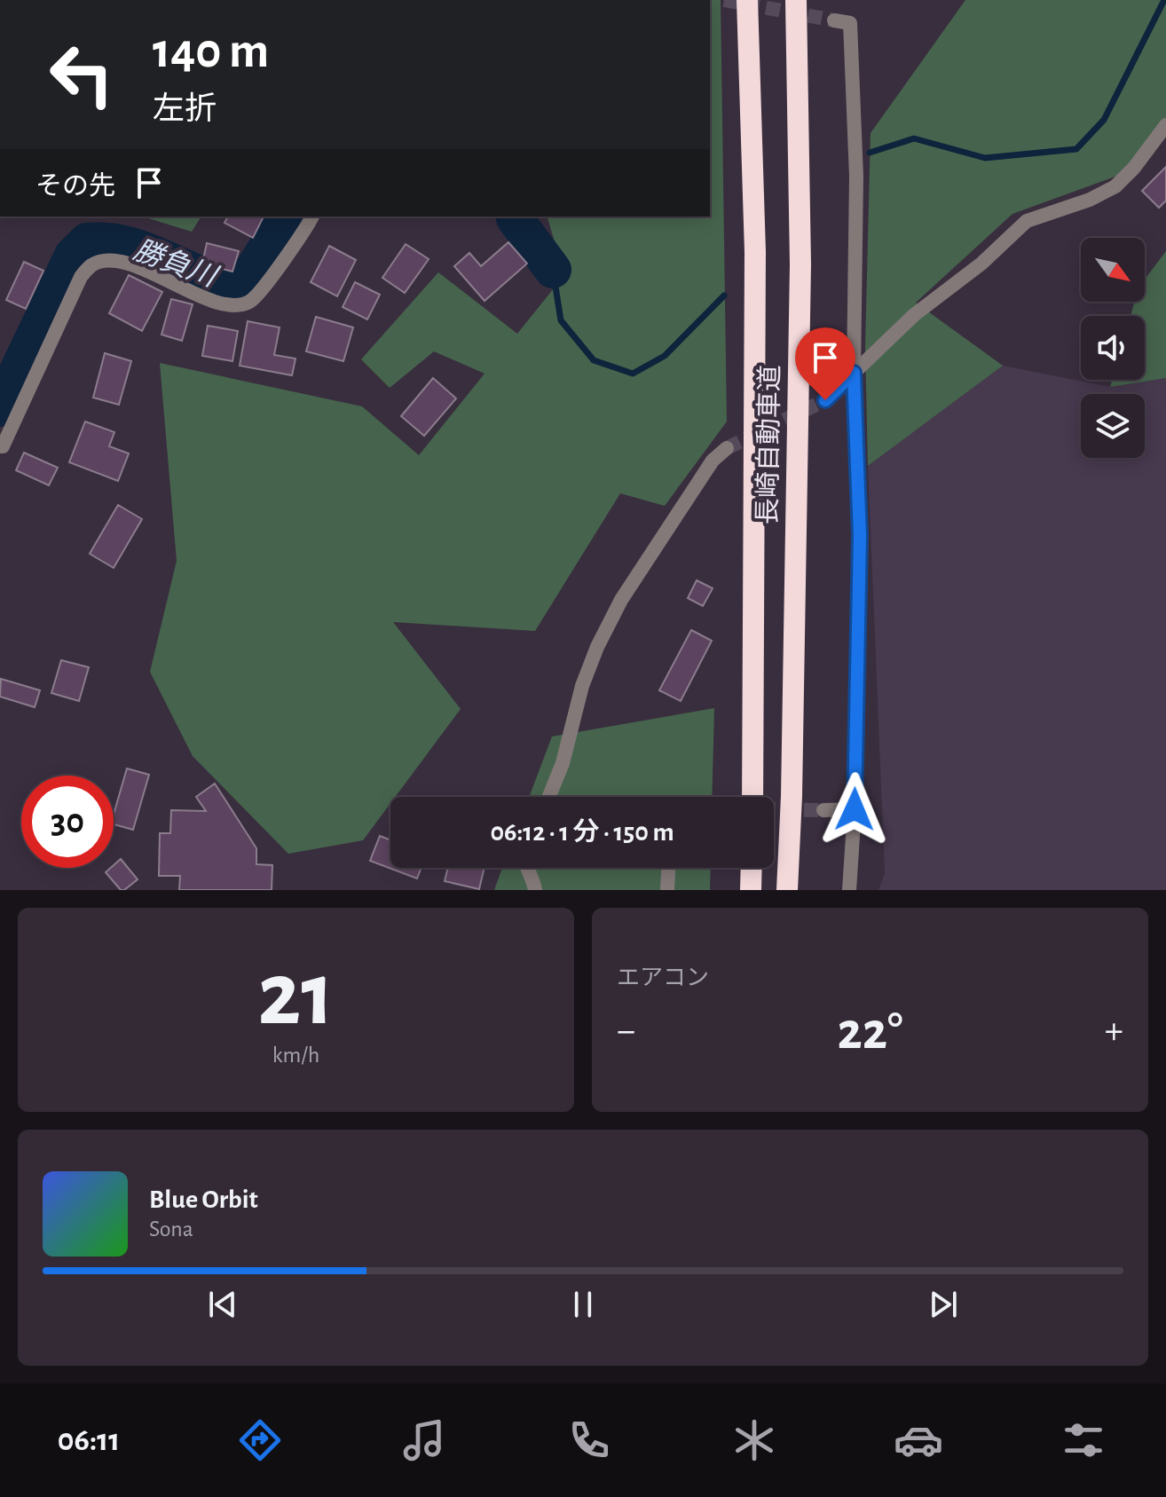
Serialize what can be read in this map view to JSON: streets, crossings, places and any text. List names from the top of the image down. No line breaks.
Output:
{"streets":{"highway":["長崎自動車道"]},"water":["勝負川"],"north":"bottom right","page":{"turn":["140 m","左折"],"then":"その先","limit":"30","trip":"06:12 · 1 分 · 150 m","tile":[["21","km/h"],"エアコン"],"heat":["−","22°","+"],"song":["Blue Orbit","Sona"],"tabs":"06:11"}}
